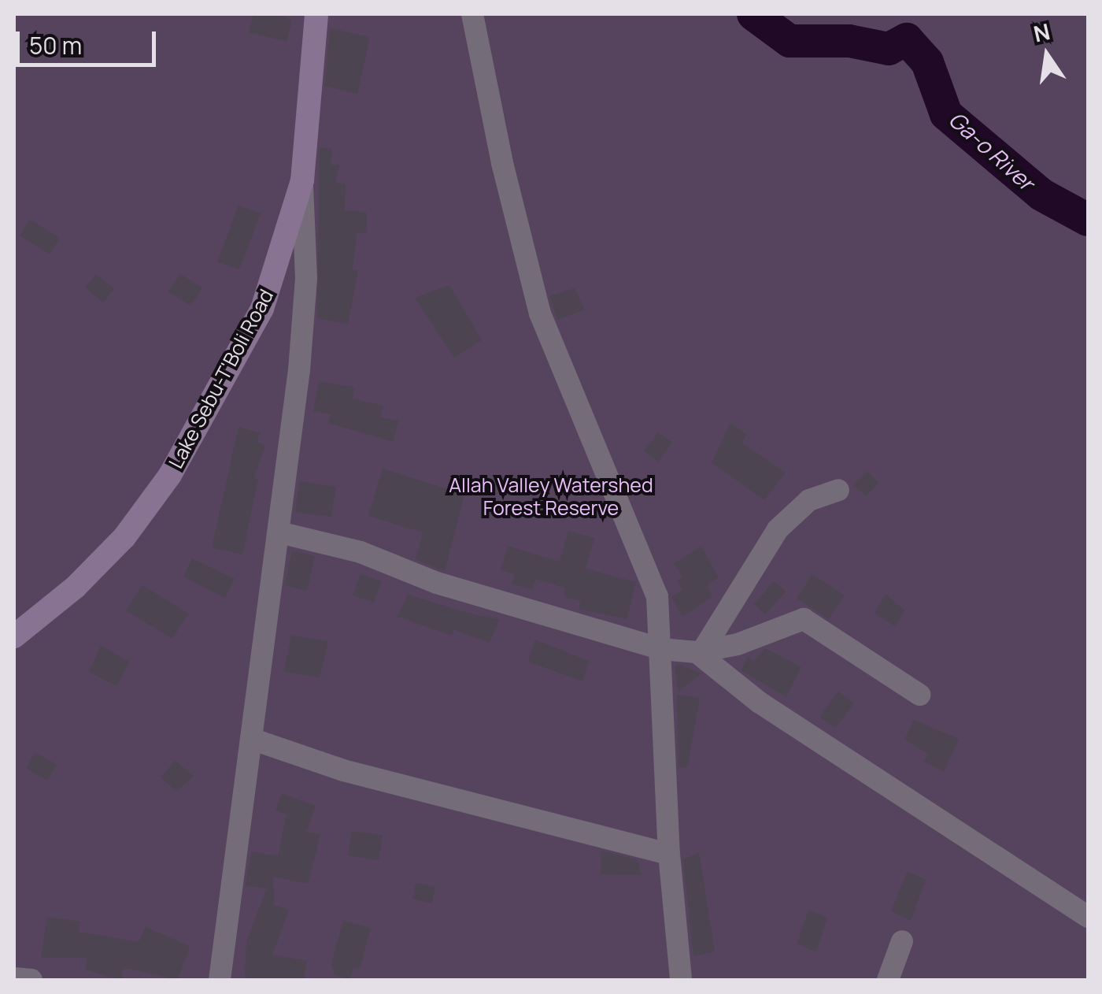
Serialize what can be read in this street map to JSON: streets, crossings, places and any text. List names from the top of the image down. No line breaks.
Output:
{"streets":{"main road":["Lake Sebu-T'Boli Road"]},"water":["Ga-o River"],"parks":["Allah Valley Watershed Forest Reserve"],"scale_bar":"50 m","north":"top"}
